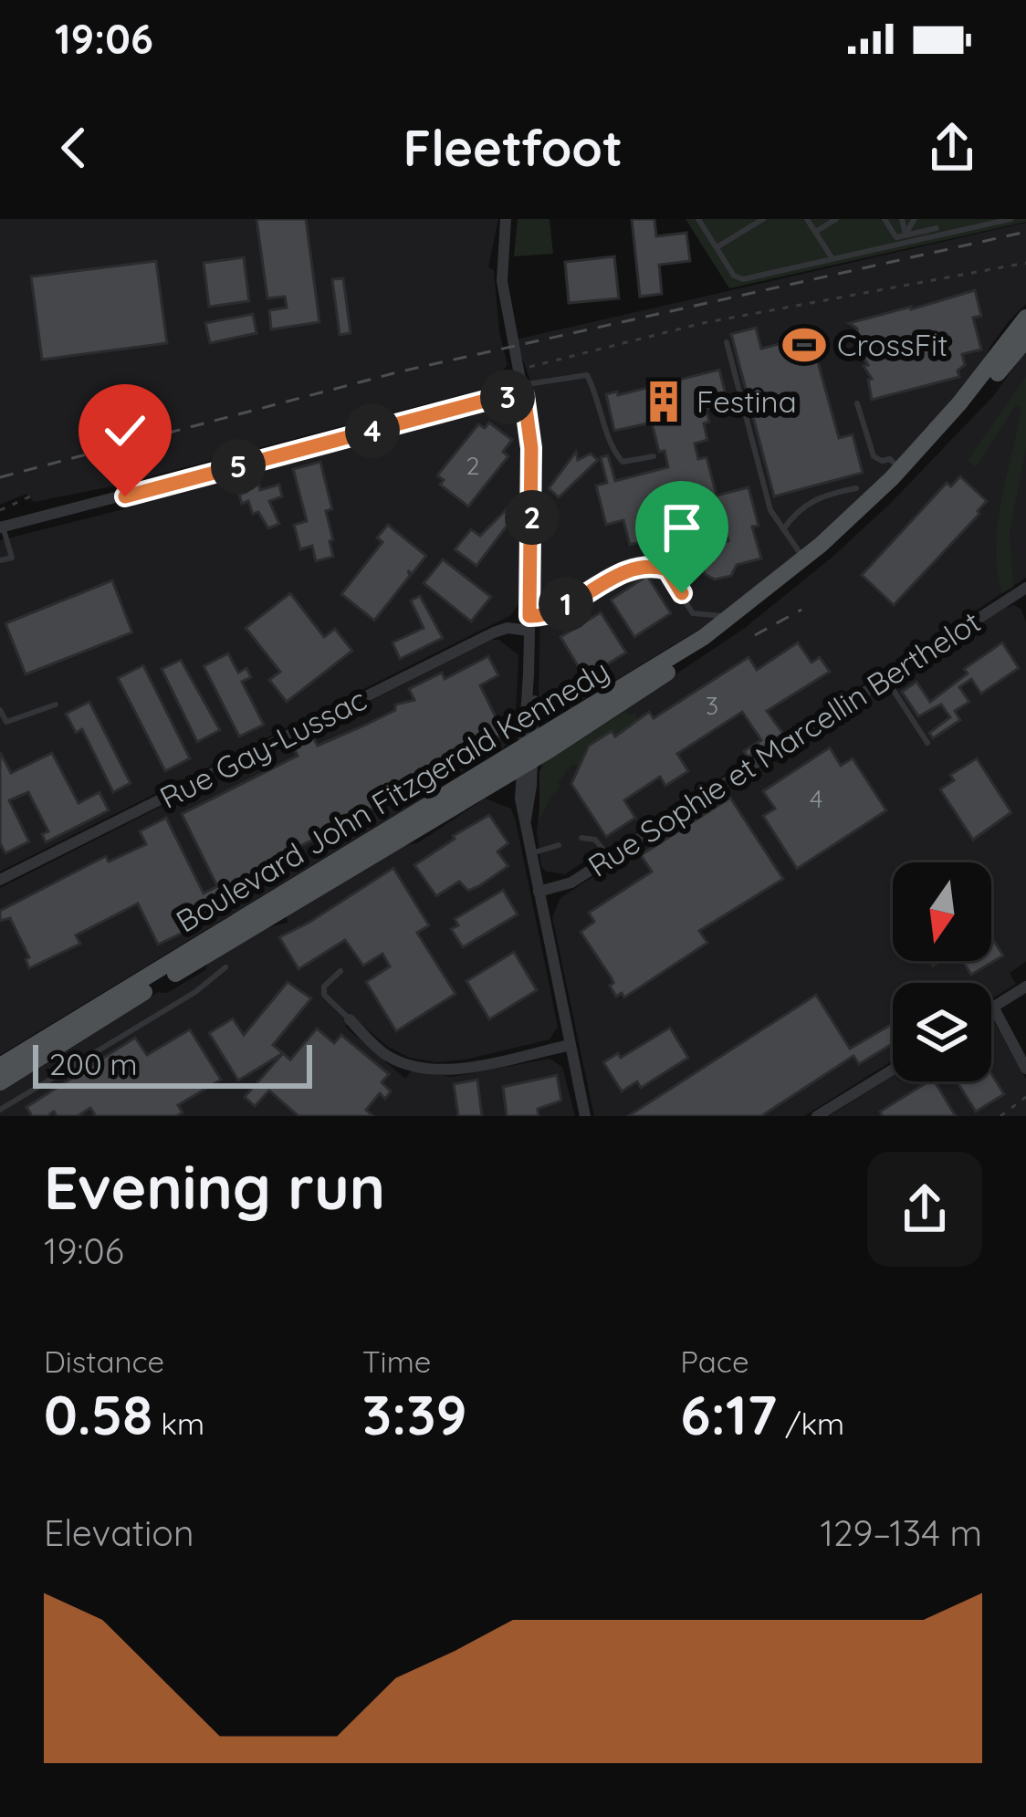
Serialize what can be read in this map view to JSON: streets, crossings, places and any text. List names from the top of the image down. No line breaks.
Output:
{"streets":{"main road":["Boulevard John Fitzgerald Kennedy"],"street":["Rue Sophie et Marcellin Berthelot","Rue Gay-Lussac"]},"places":{"sports":["CrossFit"],"building":["Festina"]},"house_numbers":["2","3","4"],"scale_bar":"200 m","north":"bottom","page":{"status":"19:06","header":"Fleetfoot","pins":["3","4","5","2","1"],"scale":"200 m","heading":["Evening run","19:06"],"stats":[["Distance","0.58 km"],["Time","3:39"],["Pace","6:17 /km"]],"chart":["Elevation","129–134 m"]}}
